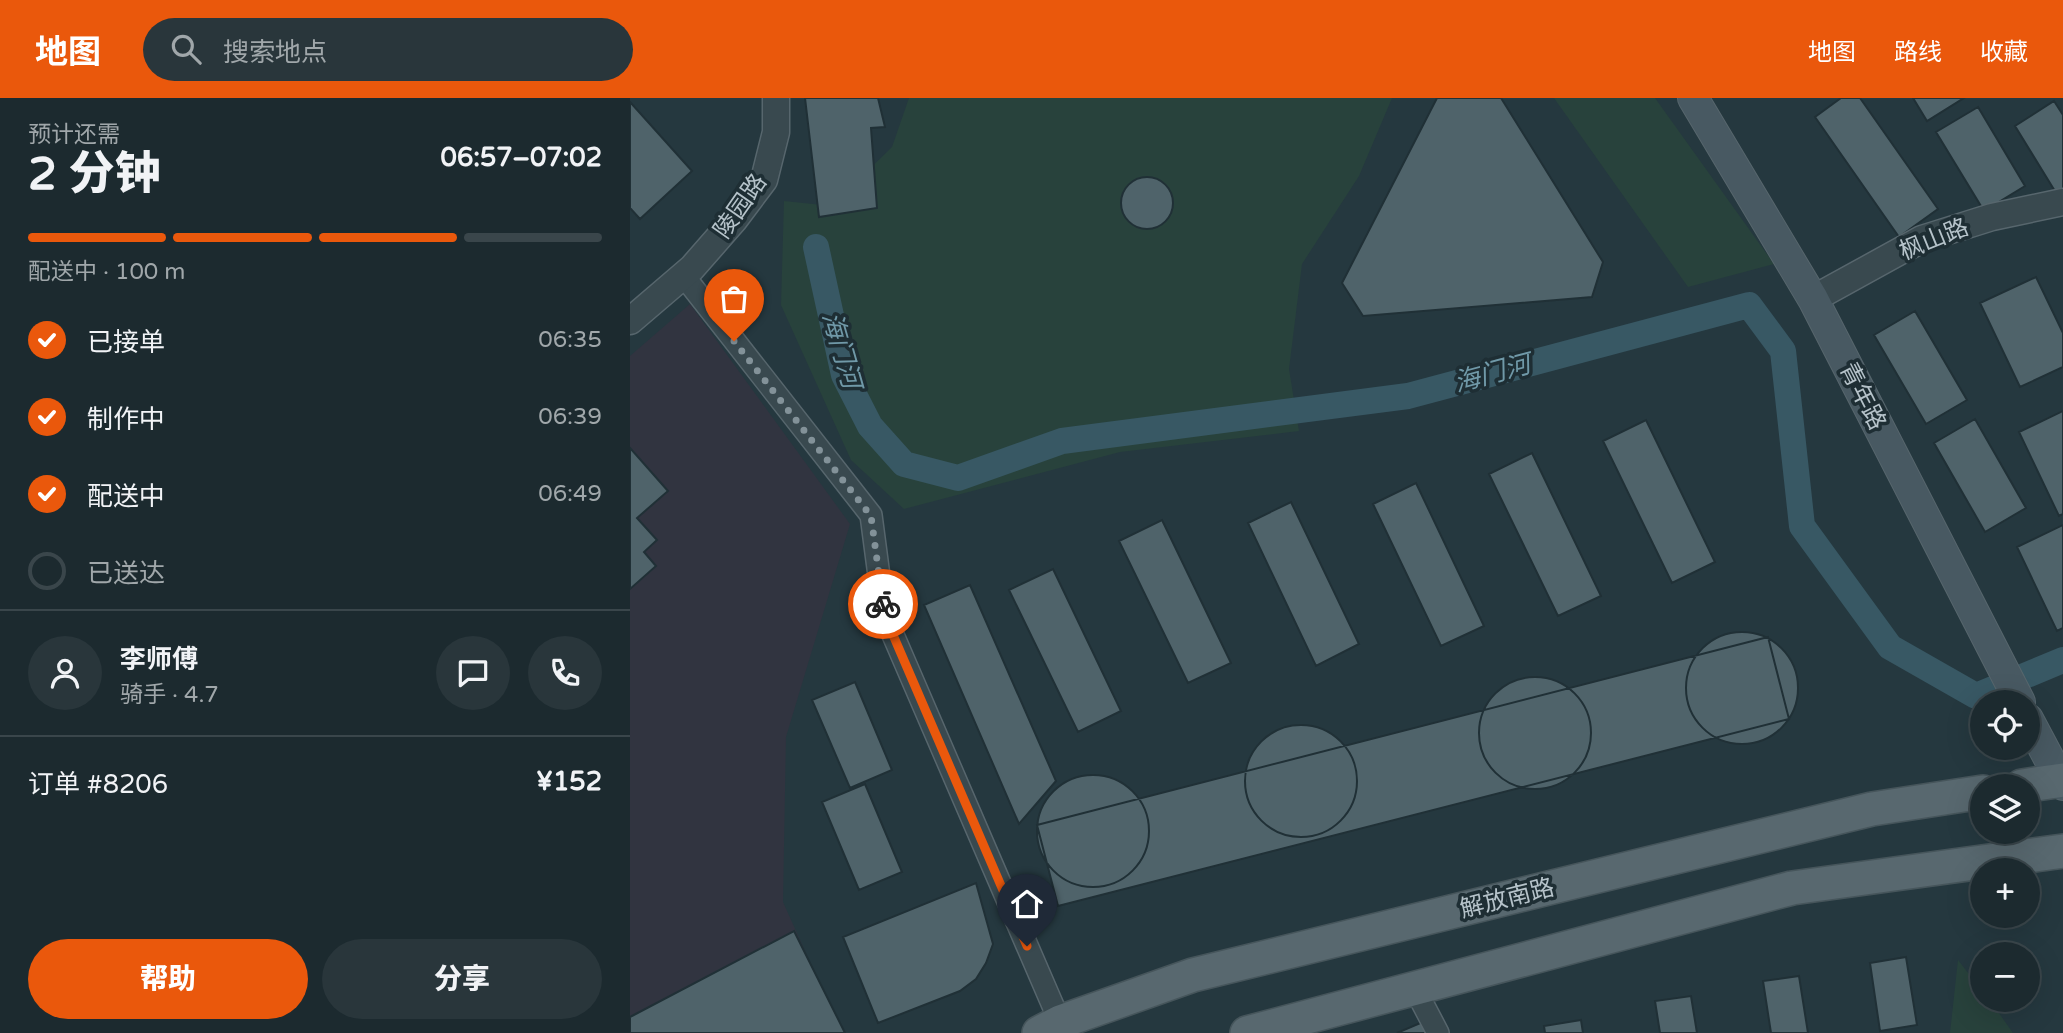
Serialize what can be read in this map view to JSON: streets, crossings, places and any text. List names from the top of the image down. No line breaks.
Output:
{"streets":{"main road":["青年路","解放南路"],"street":["陵园路","枫山路"]},"crossings":[["枫山路","青年路"]],"water":["海门河"],"page":{"header":"地图","search":"搜索地点","nav":["地图","路线","收藏"],"heading":["2 分钟","预计还需","06:57–07:02"],"panel":["李师傅","骑手 · 4.7","订单 #8206","¥152"],"bar":"配送中 · 100 m","list":[["已接单","06:35"],["制作中","06:39"],["配送中","06:49"],"已送达"],"map_buttons":["+","−"],"buttons":["帮助","分享"]}}
